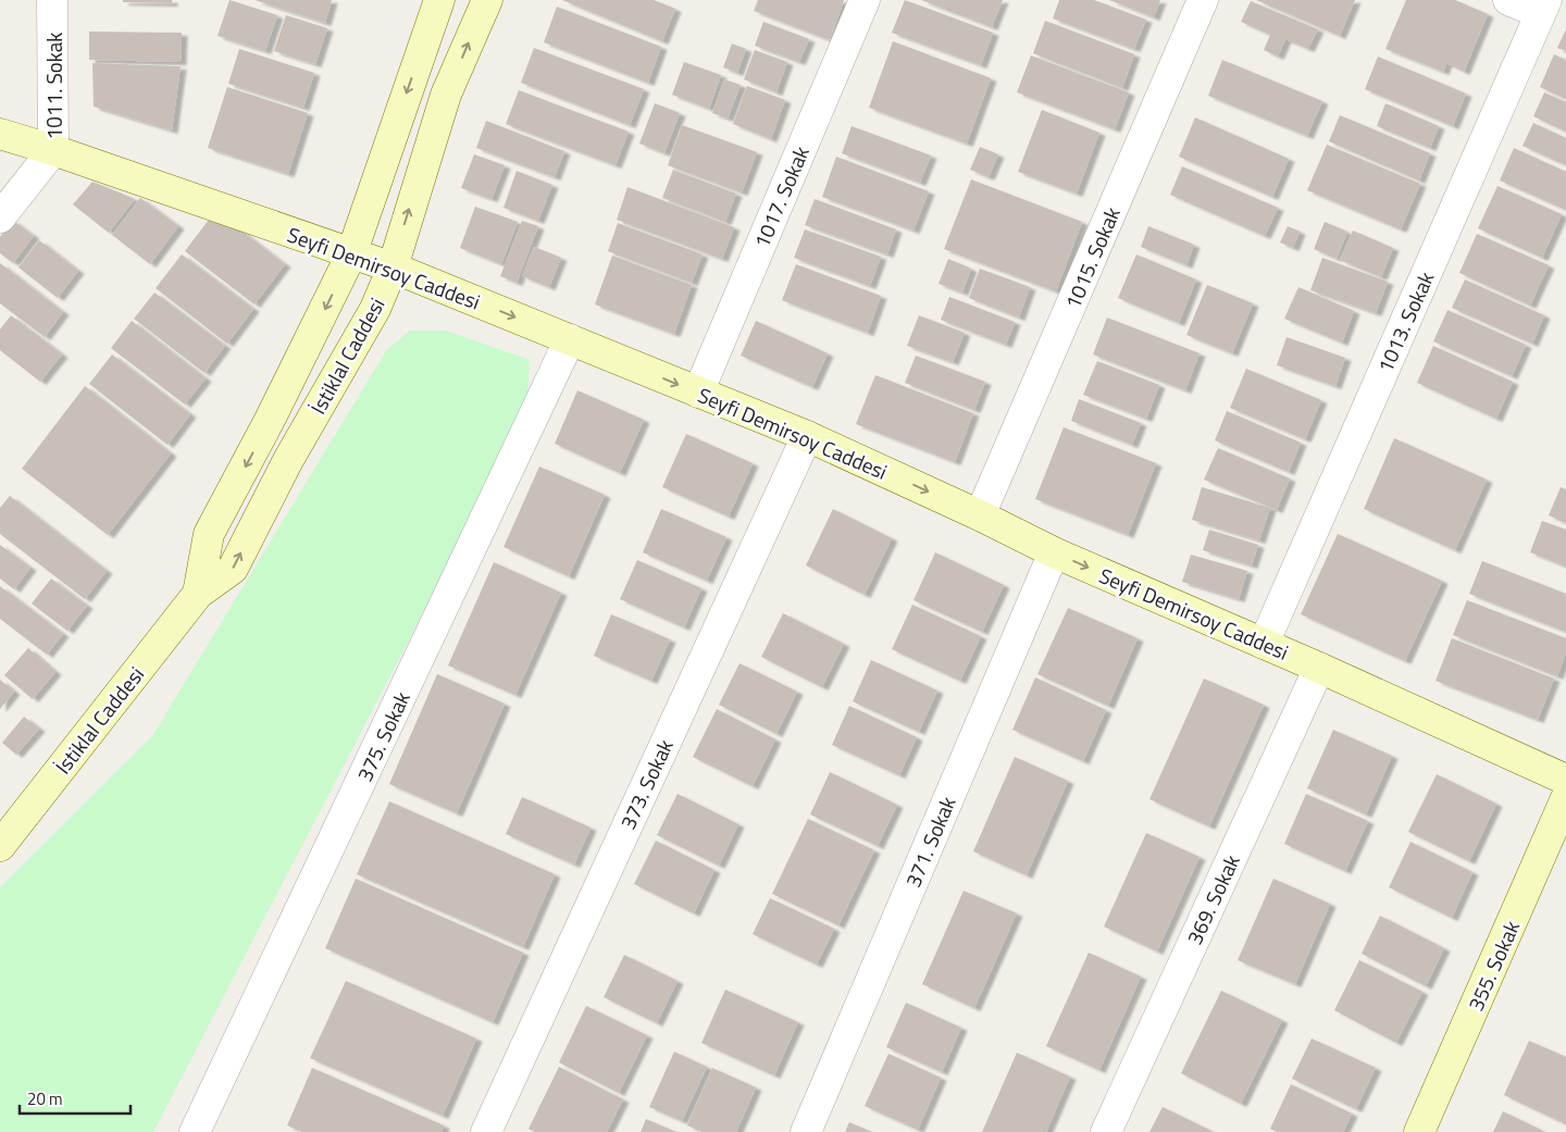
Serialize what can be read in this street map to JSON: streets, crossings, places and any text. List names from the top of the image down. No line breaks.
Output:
{"streets":{"main road":["Seyfi Demirsoy Caddesi","İstiklal Caddesi","355. Sokak"],"street":["1011. Sokak","1017. Sokak","1015. Sokak","1013. Sokak","375. Sokak","373. Sokak","371. Sokak","369. Sokak"]},"crossings":[["1011. Sokak","Seyfi Demirsoy Caddesi"],["1017. Sokak","Seyfi Demirsoy Caddesi"],["1015. Sokak","Seyfi Demirsoy Caddesi"],["Seyfi Demirsoy Caddesi","1013. Sokak"],["Seyfi Demirsoy Caddesi","İstiklal Caddesi"],["Seyfi Demirsoy Caddesi","375. Sokak"],["Seyfi Demirsoy Caddesi","373. Sokak"],["Seyfi Demirsoy Caddesi","371. Sokak"],["Seyfi Demirsoy Caddesi","369. Sokak"]],"one_way":["Seyfi Demirsoy Caddesi"],"scale_bar":"20 m"}
